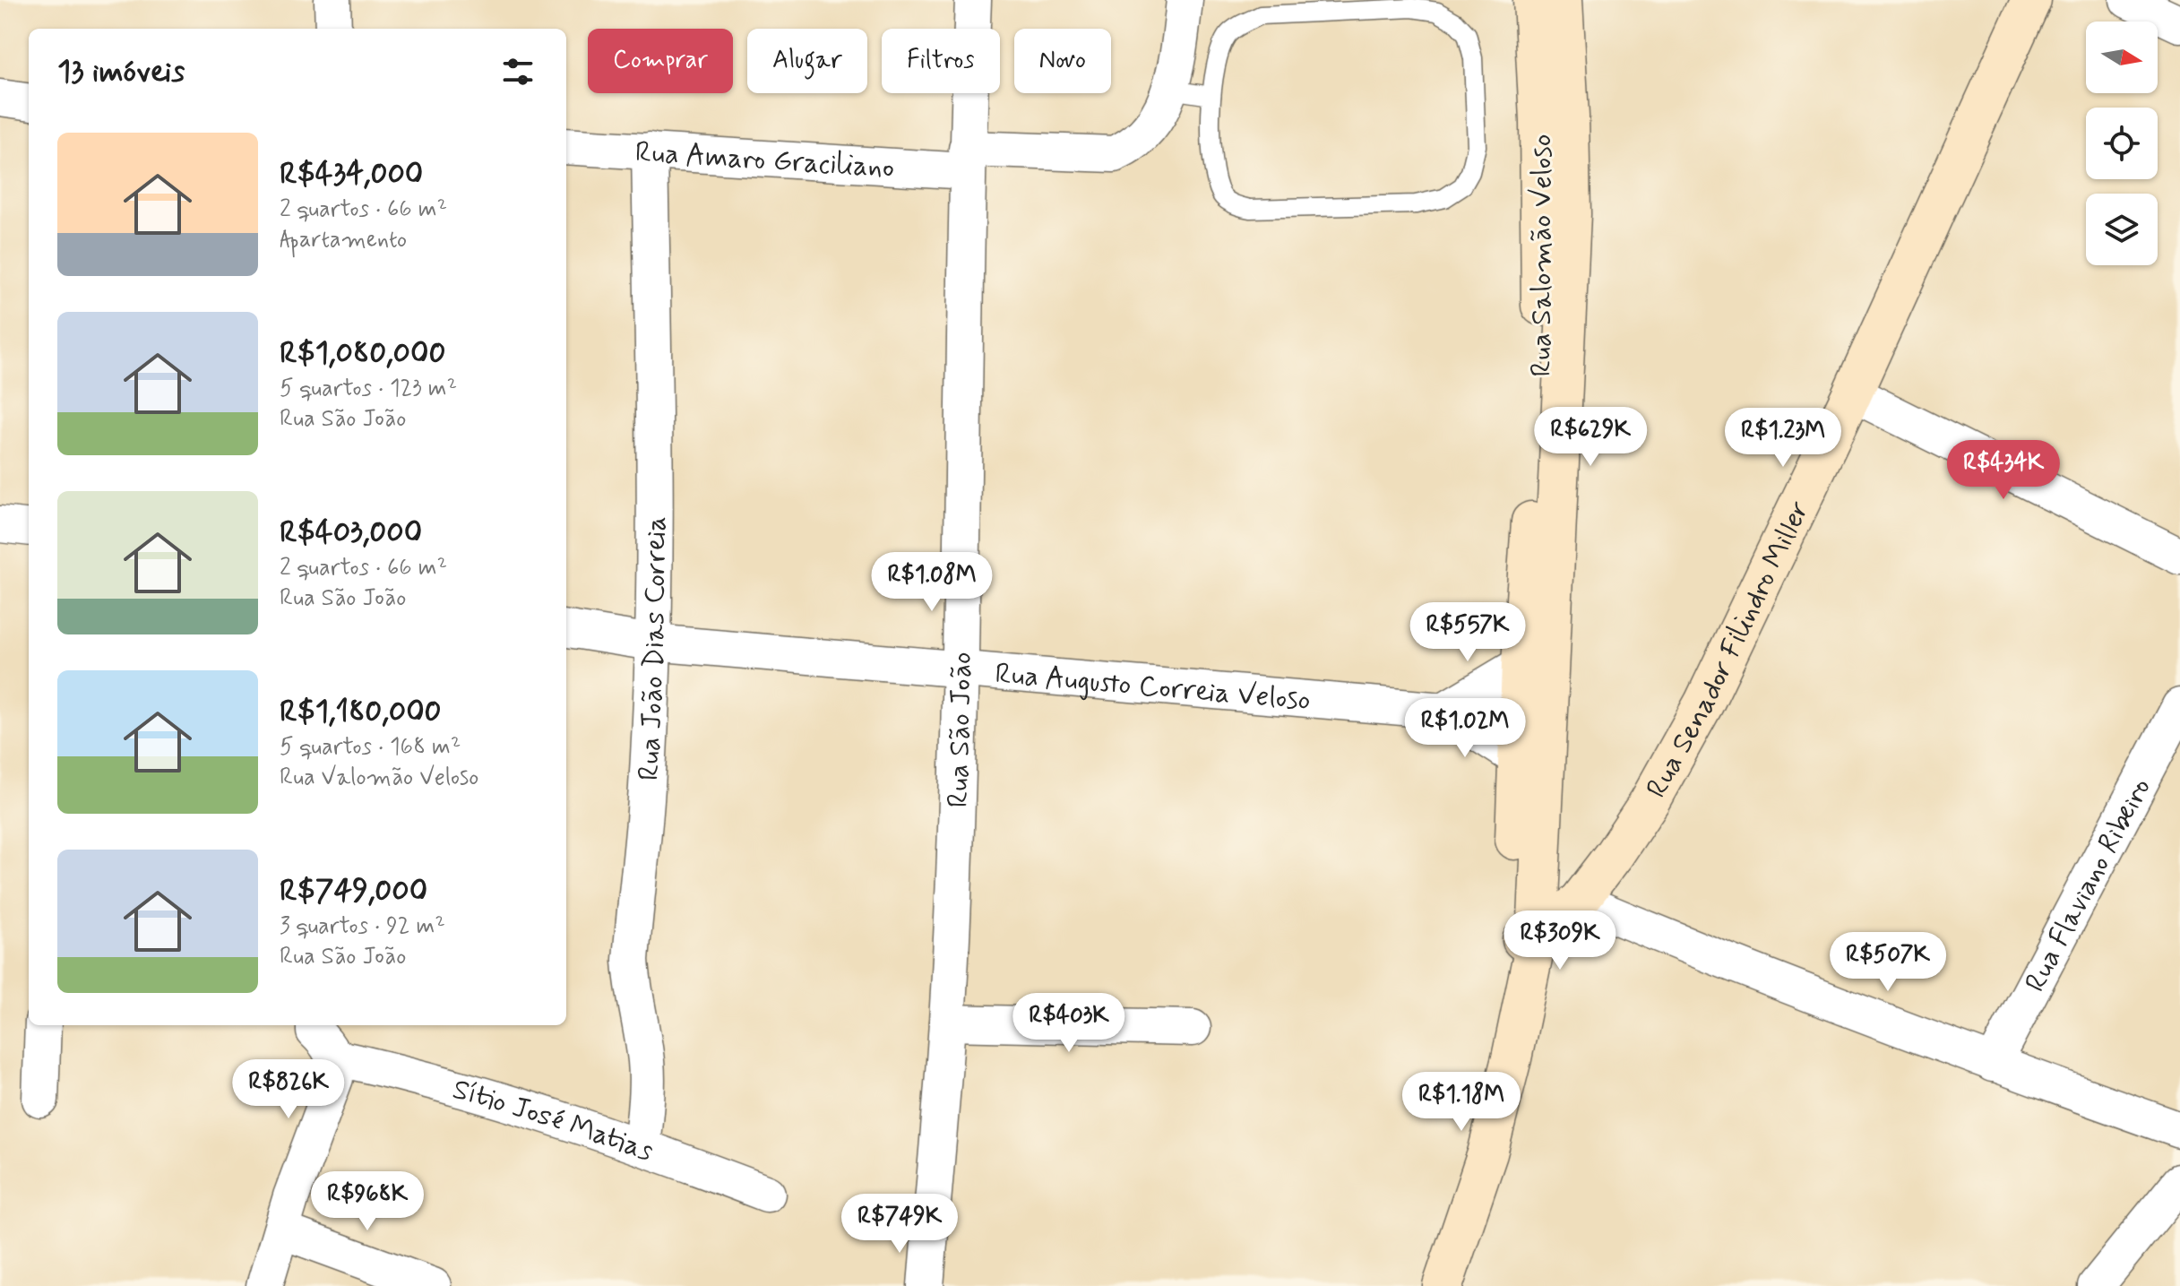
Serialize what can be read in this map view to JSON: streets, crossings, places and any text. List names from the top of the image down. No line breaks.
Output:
{"streets":{"street":["Rua Amaro Graciliano","Rua Salomão Veloso","Rua Senador Filindro Miller","Rua João Dias Correia","Rua Augusto Correia Veloso","Rua São João","Rua Flaviano Ribeiro","Sítio José Matias"]},"crossings":[["Rua Amaro Graciliano","Rua João Dias Correia"],["Rua Amaro Graciliano","Rua São João"],["Rua Salomão Veloso","Rua Senador Filindro Miller"],["Rua Salomão Veloso","Rua Augusto Correia Veloso"],["Rua João Dias Correia","Rua Augusto Correia Veloso"],["Rua João Dias Correia","Sítio José Matias"],["Rua Augusto Correia Veloso","Rua São João"]],"north":"right","page":{"chip":["Comprar","Alugar","Filtros","Novo"],"heading":"13 imóveis","list":[{"name":"R$434,000","note":"2 quartos · 66 m² · Apartamento"},{"name":"R$1,080,000","note":"5 quartos · 123 m² · Rua São João"},{"name":"R$403,000","note":"2 quartos · 66 m² · Rua São João"},{"name":"R$1,180,000","note":"5 quartos · 168 m² · Rua Valomão Veloso"},{"name":"R$749,000","note":"3 quartos · 92 m² · Rua São João"}],"price":["R$629K","R$1.23M","R$434K","R$1.08M","R$557K","R$1.02M","R$309K","R$507K","R$403K","R$826K","R$1.18M","R$968K","R$749K"]}}
